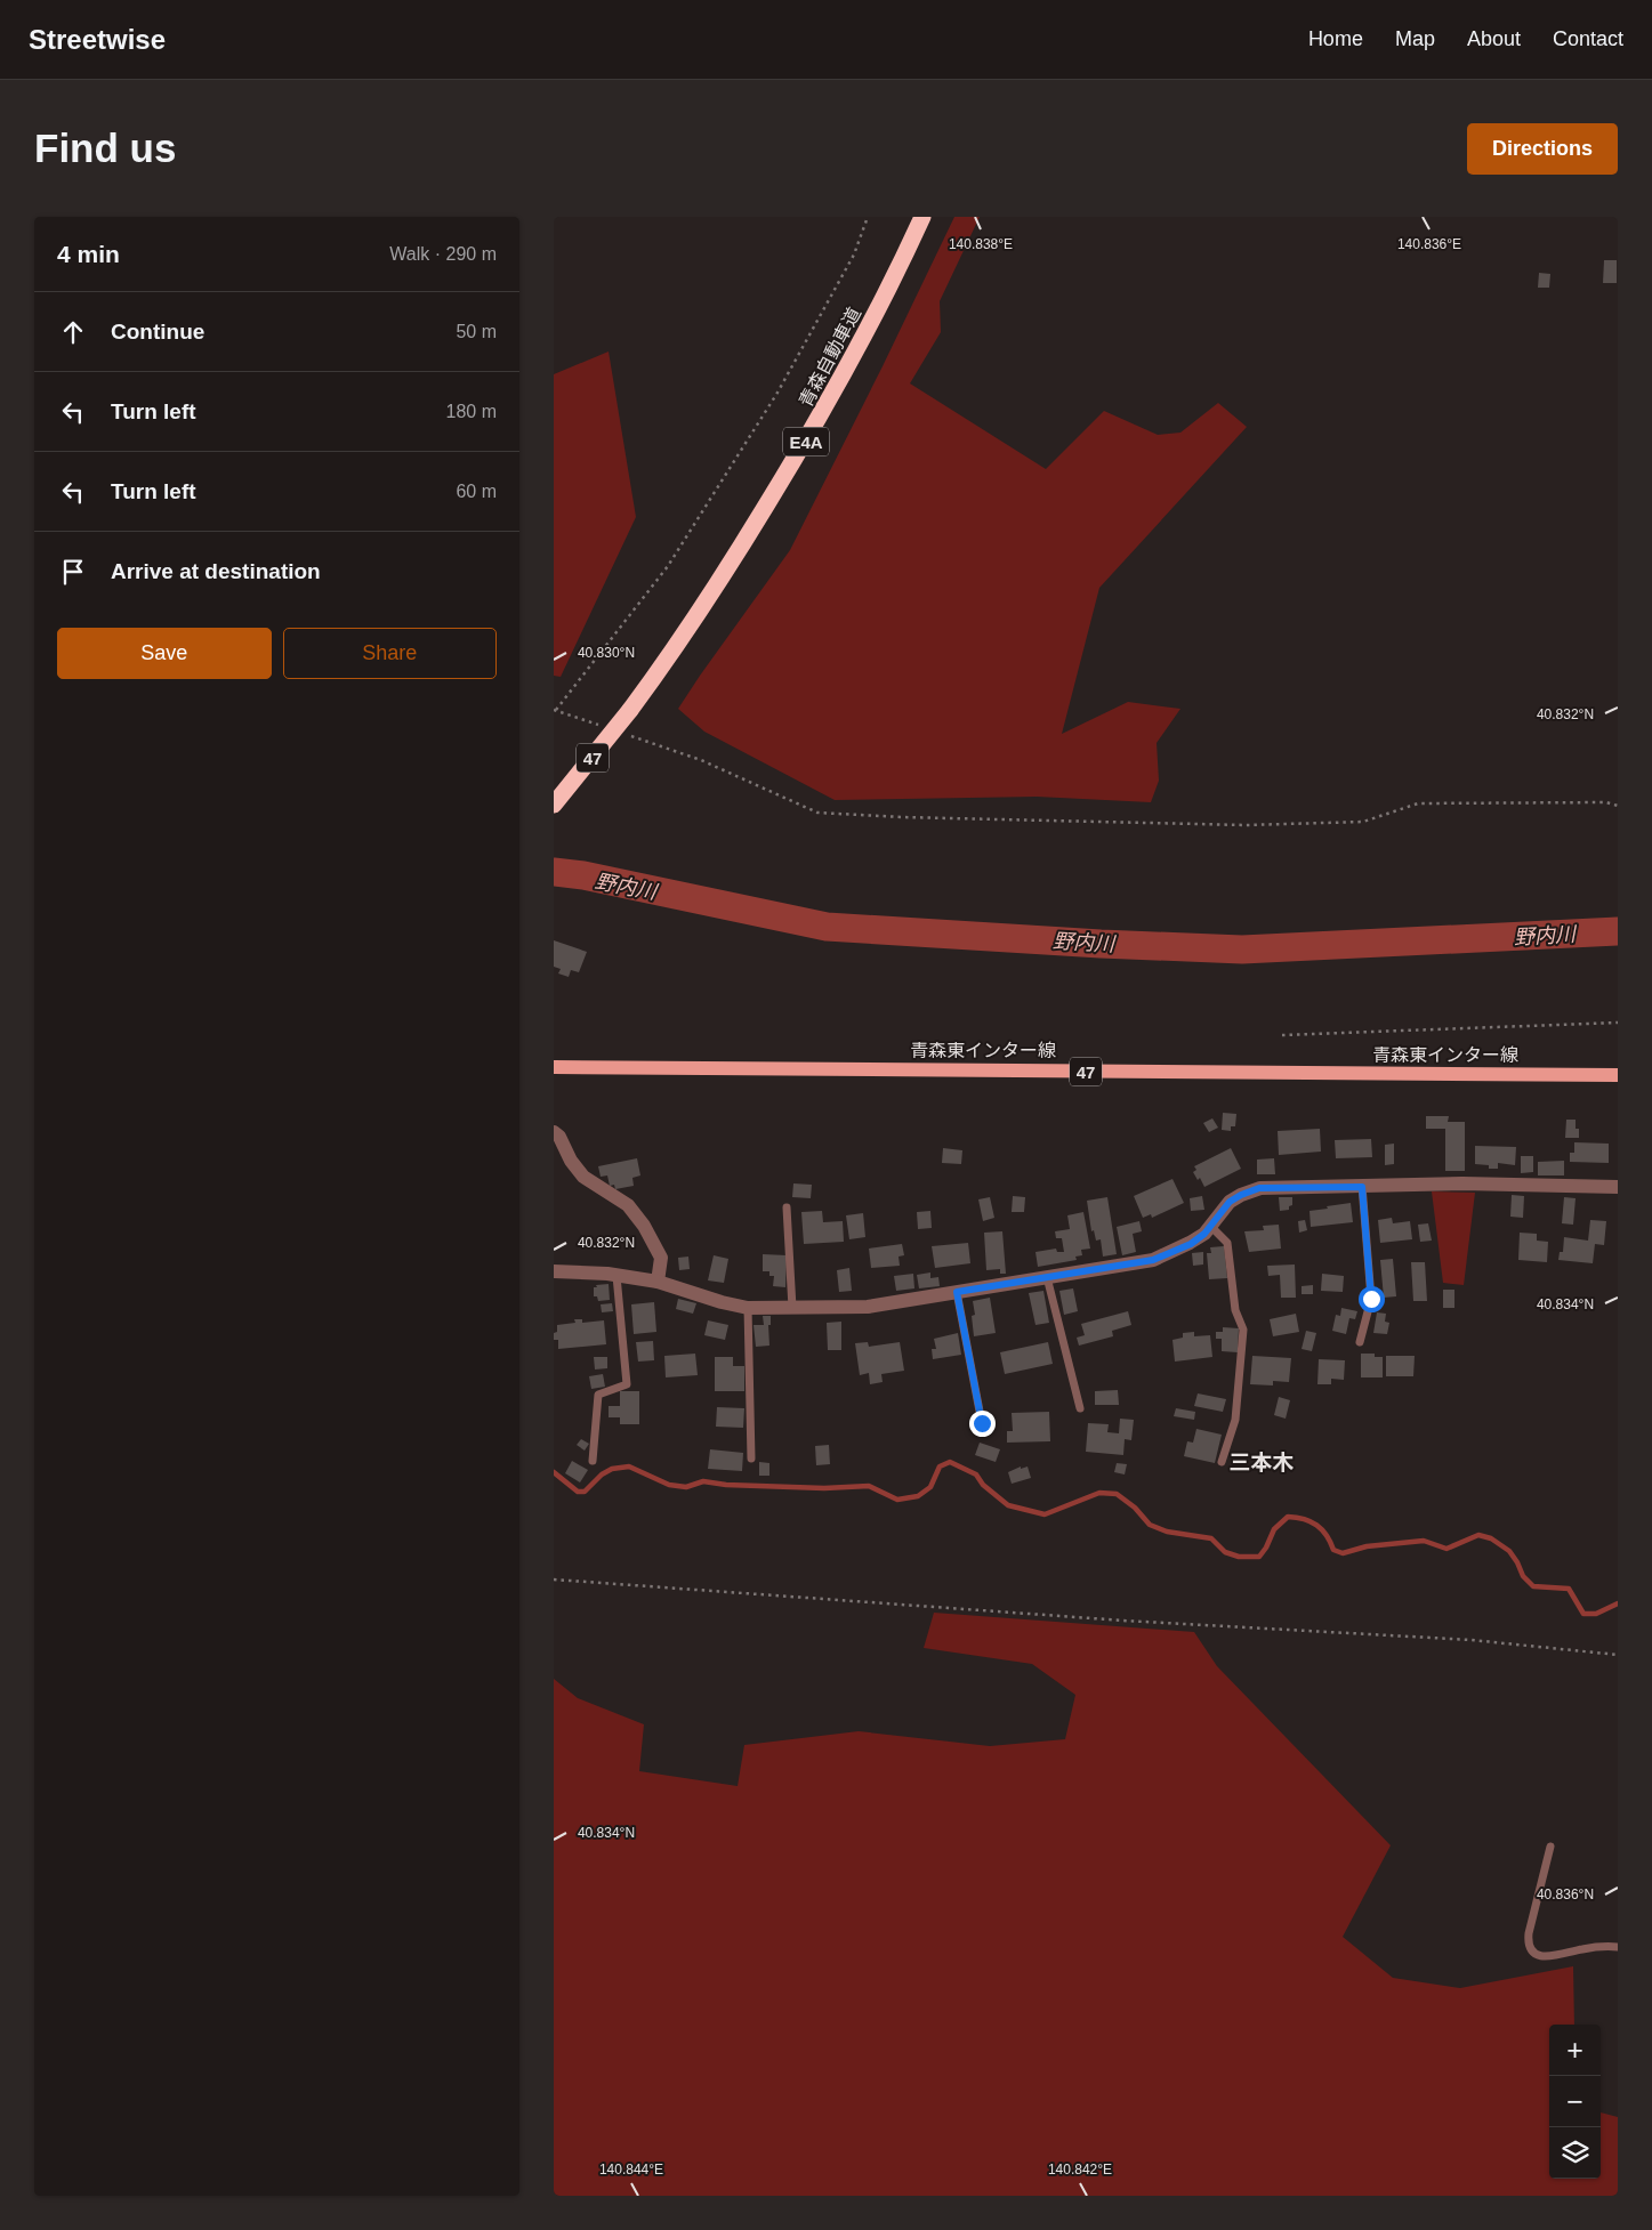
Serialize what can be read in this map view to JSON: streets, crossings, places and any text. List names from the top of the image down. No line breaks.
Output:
{"streets":{"highway":["青森自動車道","E4A","47"],"main road":["青森東インター線"]},"crossings":[["青森自動車道","47"]],"districts":["三本木"],"water":["野内川"],"page":{"header":"Streetwise","nav":["Home","Map","About","Contact"],"buttons":["Directions",["Save","Share"]],"title":"Find us","heading":["4 min","Walk · 290 m"],"list":[["Continue","50 m"],["Turn left","180 m"],["Turn left","60 m"],"Arrive at destination"],"map_buttons":["+","−"]},"coordinates":["140.838°E","140.836°E","40.830°N","40.832°N","40.834°N","40.836°N","140.844°E","140.842°E"]}
